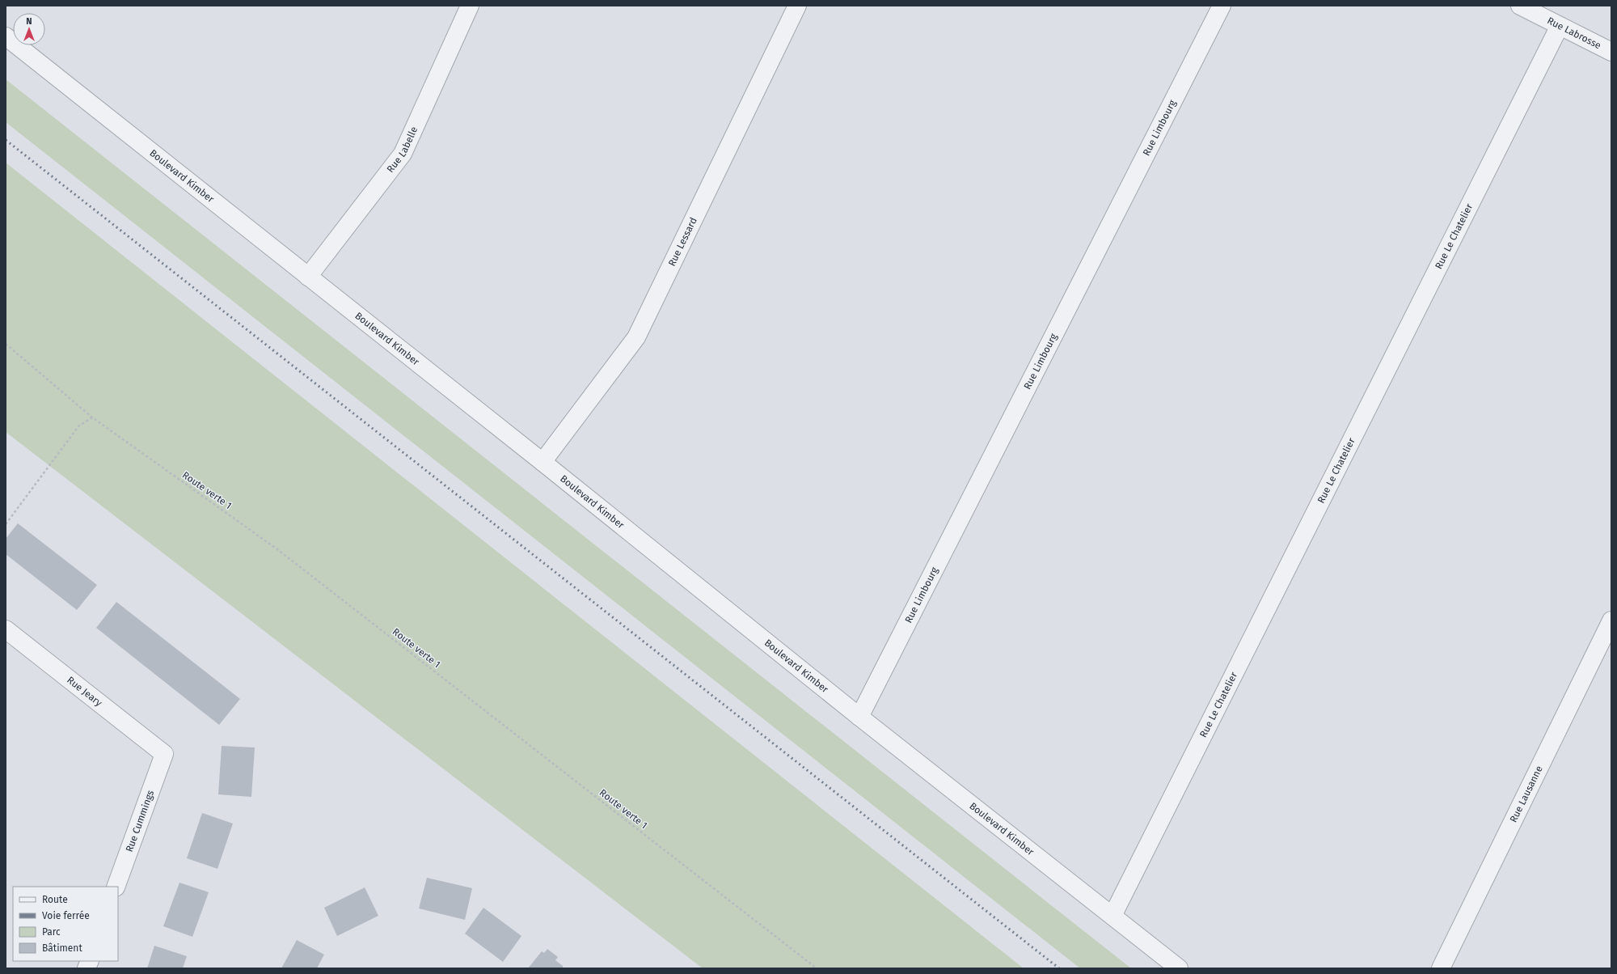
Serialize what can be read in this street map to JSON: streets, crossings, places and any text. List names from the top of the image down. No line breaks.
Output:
{"streets":{"street":["Rue Labrosse","Rue Limbourg","Rue Labelle","Boulevard Kimber","Rue Le Chatelier","Rue Lessard","Rue Jeary","Rue Lausanne","Rue Cummings"],"path":["Route verte 1"]},"crossings":[["Rue Labrosse","Rue Le Chatelier"],["Rue Limbourg","Boulevard Kimber"],["Rue Labelle","Boulevard Kimber"],["Boulevard Kimber","Rue Le Chatelier"],["Boulevard Kimber","Rue Lessard"],["Rue Jeary","Rue Cummings"]],"legend":["Route","Voie ferrée","Parc","Bâtiment"],"north":"top"}
